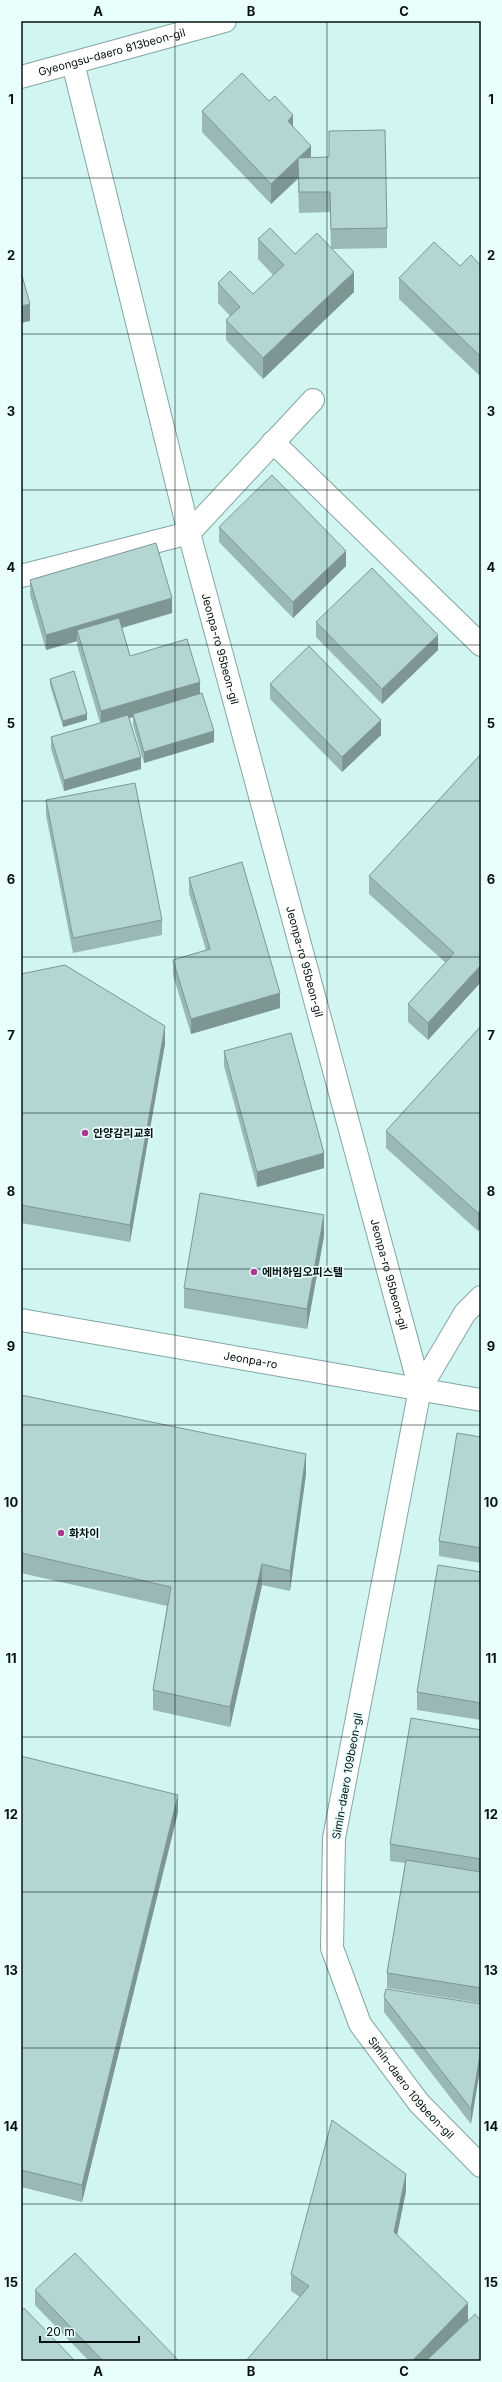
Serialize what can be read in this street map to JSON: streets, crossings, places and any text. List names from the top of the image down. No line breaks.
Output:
{"streets":{"street":["Gyeongsu-daero 813beon-gil","Jeonpa-ro 95beon-gil","Jeonpa-ro","Simin-daero 109beon-gil"]},"crossings":[["Gyeongsu-daero 813beon-gil","Jeonpa-ro 95beon-gil"],["Jeonpa-ro 95beon-gil","Jeonpa-ro"],["Jeonpa-ro 95beon-gil","Simin-daero 109beon-gil"],["Jeonpa-ro","Simin-daero 109beon-gil"]],"places":["안양감리교회","에버하임오피스텔","화차이"],"scale_bar":"20 m","grid":{"columns":["A","B","C"],"rows":["1","2","3","4","5","6","7","8","9","10","11","12","13","14","15"]}}
